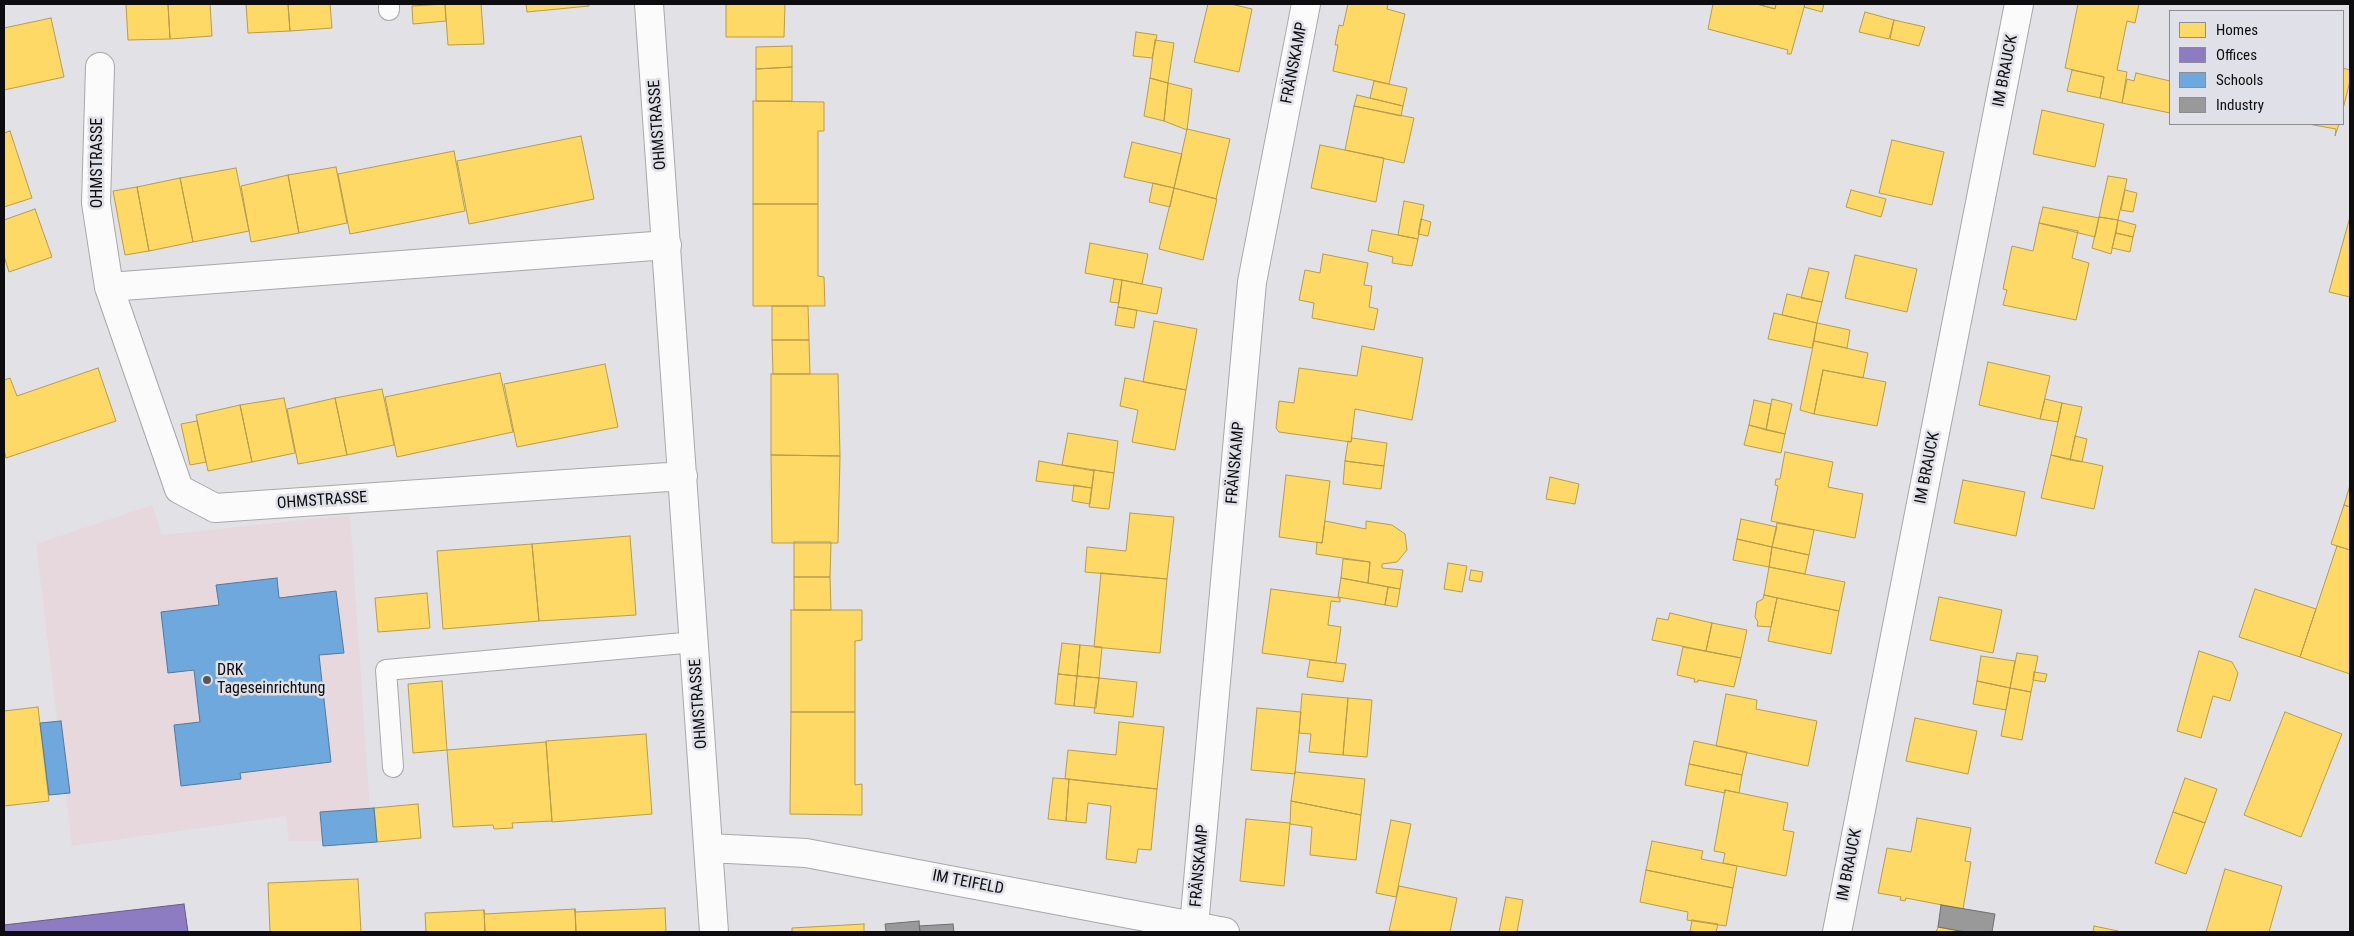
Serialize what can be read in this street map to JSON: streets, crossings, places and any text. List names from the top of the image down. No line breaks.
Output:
{"streets":{"street":["FRÄNSKAMP","IM BRAUCK","OHMSTRASSE","IM TEIFELD"]},"crossings":[["FRÄNSKAMP","IM TEIFELD"],["OHMSTRASSE","IM TEIFELD"]],"places":["DRK Tageseinrichtung"],"legend":["Homes","Offices","Schools","Industry"]}
